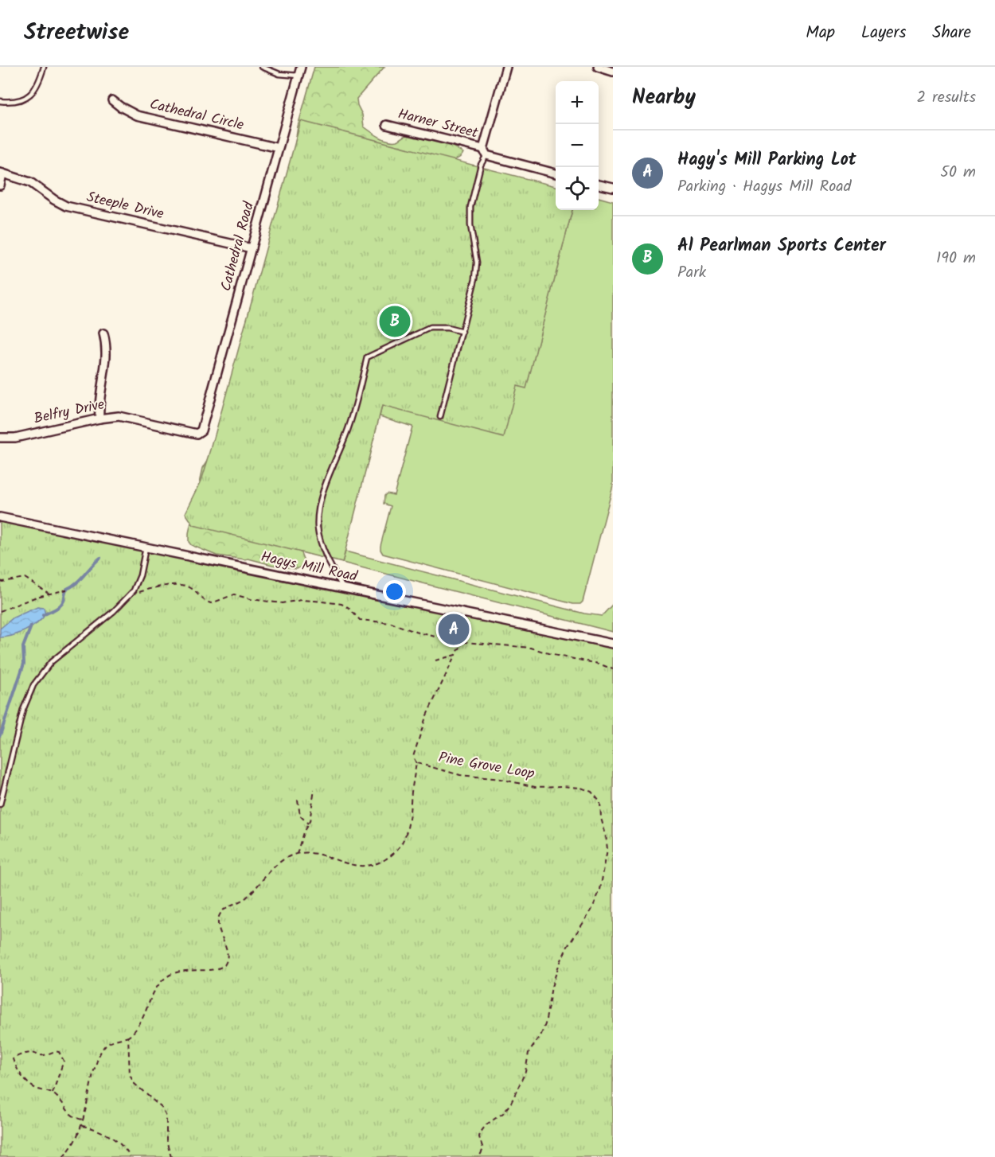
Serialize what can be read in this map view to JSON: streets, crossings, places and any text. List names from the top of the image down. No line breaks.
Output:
{"streets":{"street":["Cathedral Circle","Harner Street","Steeple Drive","Cathedral Road","Belfry Drive","Hagys Mill Road"],"path":["Pine Grove Loop"]},"crossings":[["Cathedral Circle","Cathedral Road"],["Steeple Drive","Cathedral Road"],["Cathedral Road","Belfry Drive"]],"page":{"header":"Streetwise","nav":["Map","Layers","Share"],"heading":["Nearby","2 results"],"map_buttons":["+","−"],"list":[{"mark":"A","name":"Hagy's Mill Parking Lot","note":"Parking · Hagys Mill Road","value":"50 m"},{"mark":"B","name":"Al Pearlman Sports Center","note":"Park","value":"190 m"}],"pins":["B","A"]}}
